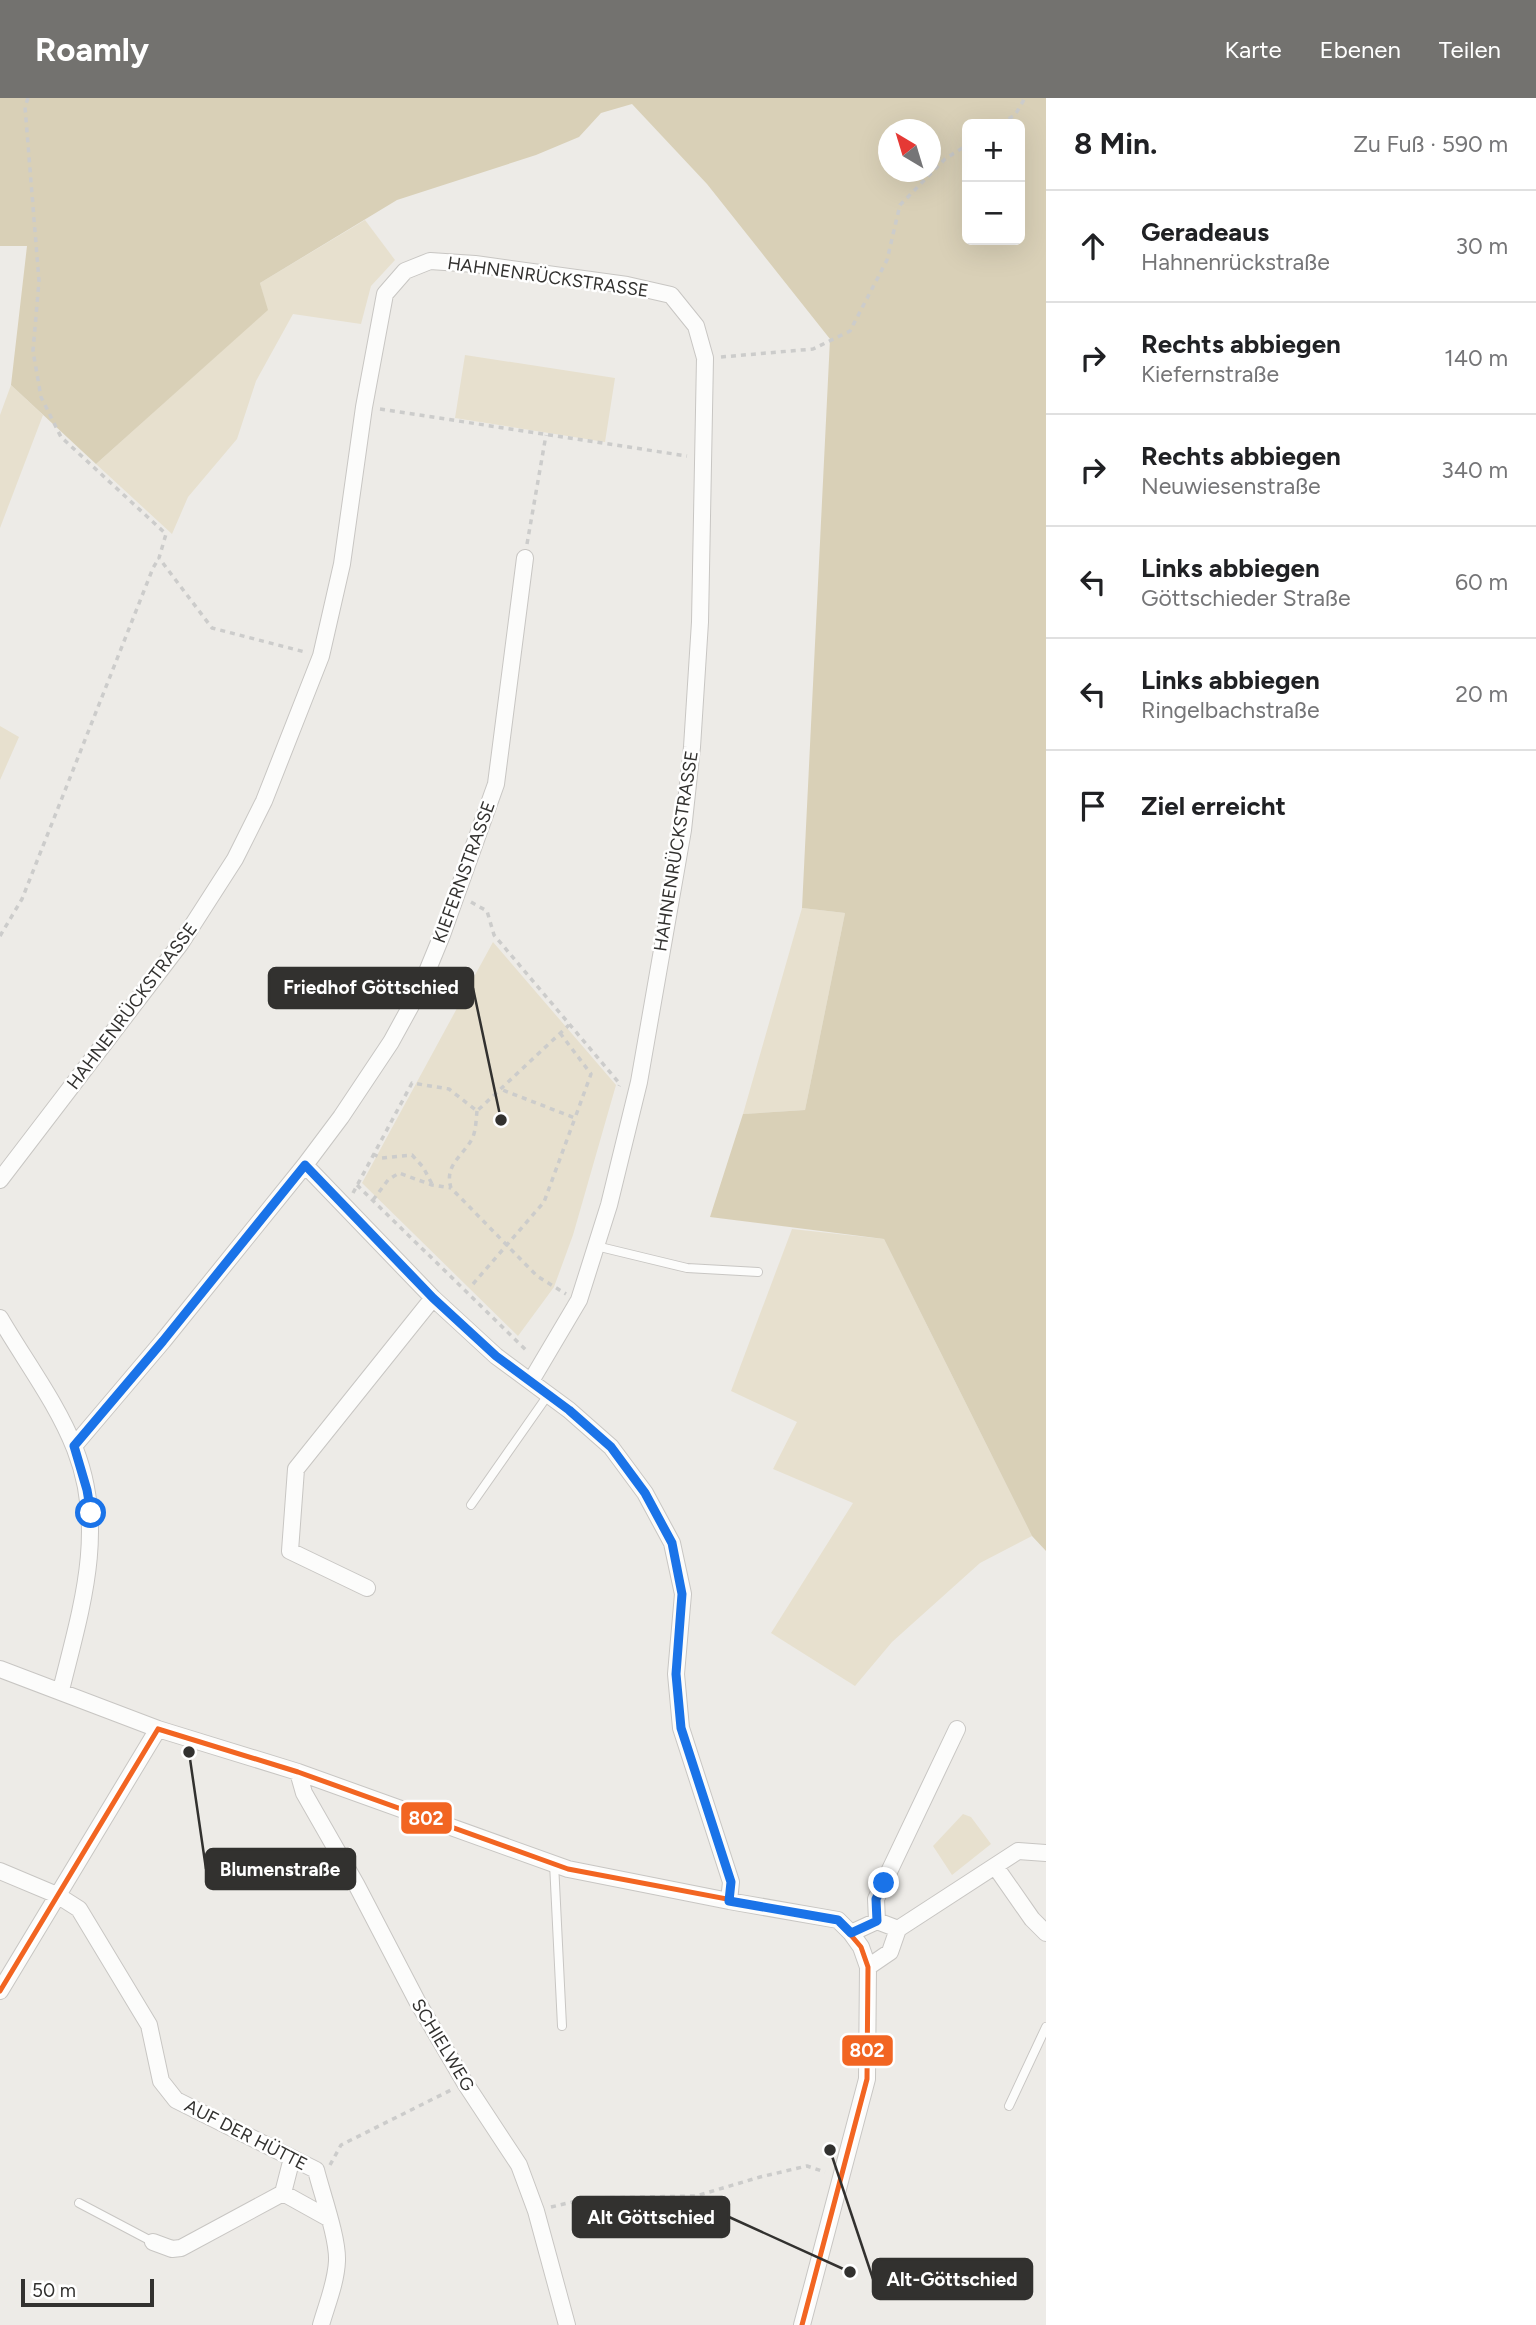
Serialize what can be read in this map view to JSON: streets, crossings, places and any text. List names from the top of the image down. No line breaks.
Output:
{"streets":{"street":["HAHNENRÜCKSTRASSE","KIEFERNSTRASSE","SCHIELWEG","AUF DER HÜTTE"]},"places":["Friedhof Göttschied","Blumenstraße","Alt-Göttschied","Alt Göttschied"],"lines":["transit line 802"],"scale_bar":"50 m","north":"top left","page":{"header":"Roamly","nav":["Karte","Ebenen","Teilen"],"heading":["8 Min.","Zu Fuß · 590 m"],"map_buttons":["+","−"],"list":[["Geradeaus","Hahnenrückstraße","30 m"],["Rechts abbiegen","Kiefernstraße","140 m"],["Rechts abbiegen","Neuwiesenstraße","340 m"],["Links abbiegen","Göttschieder Straße","60 m"],["Links abbiegen","Ringelbachstraße","20 m"],"Ziel erreicht"],"scale":"50 m"}}
